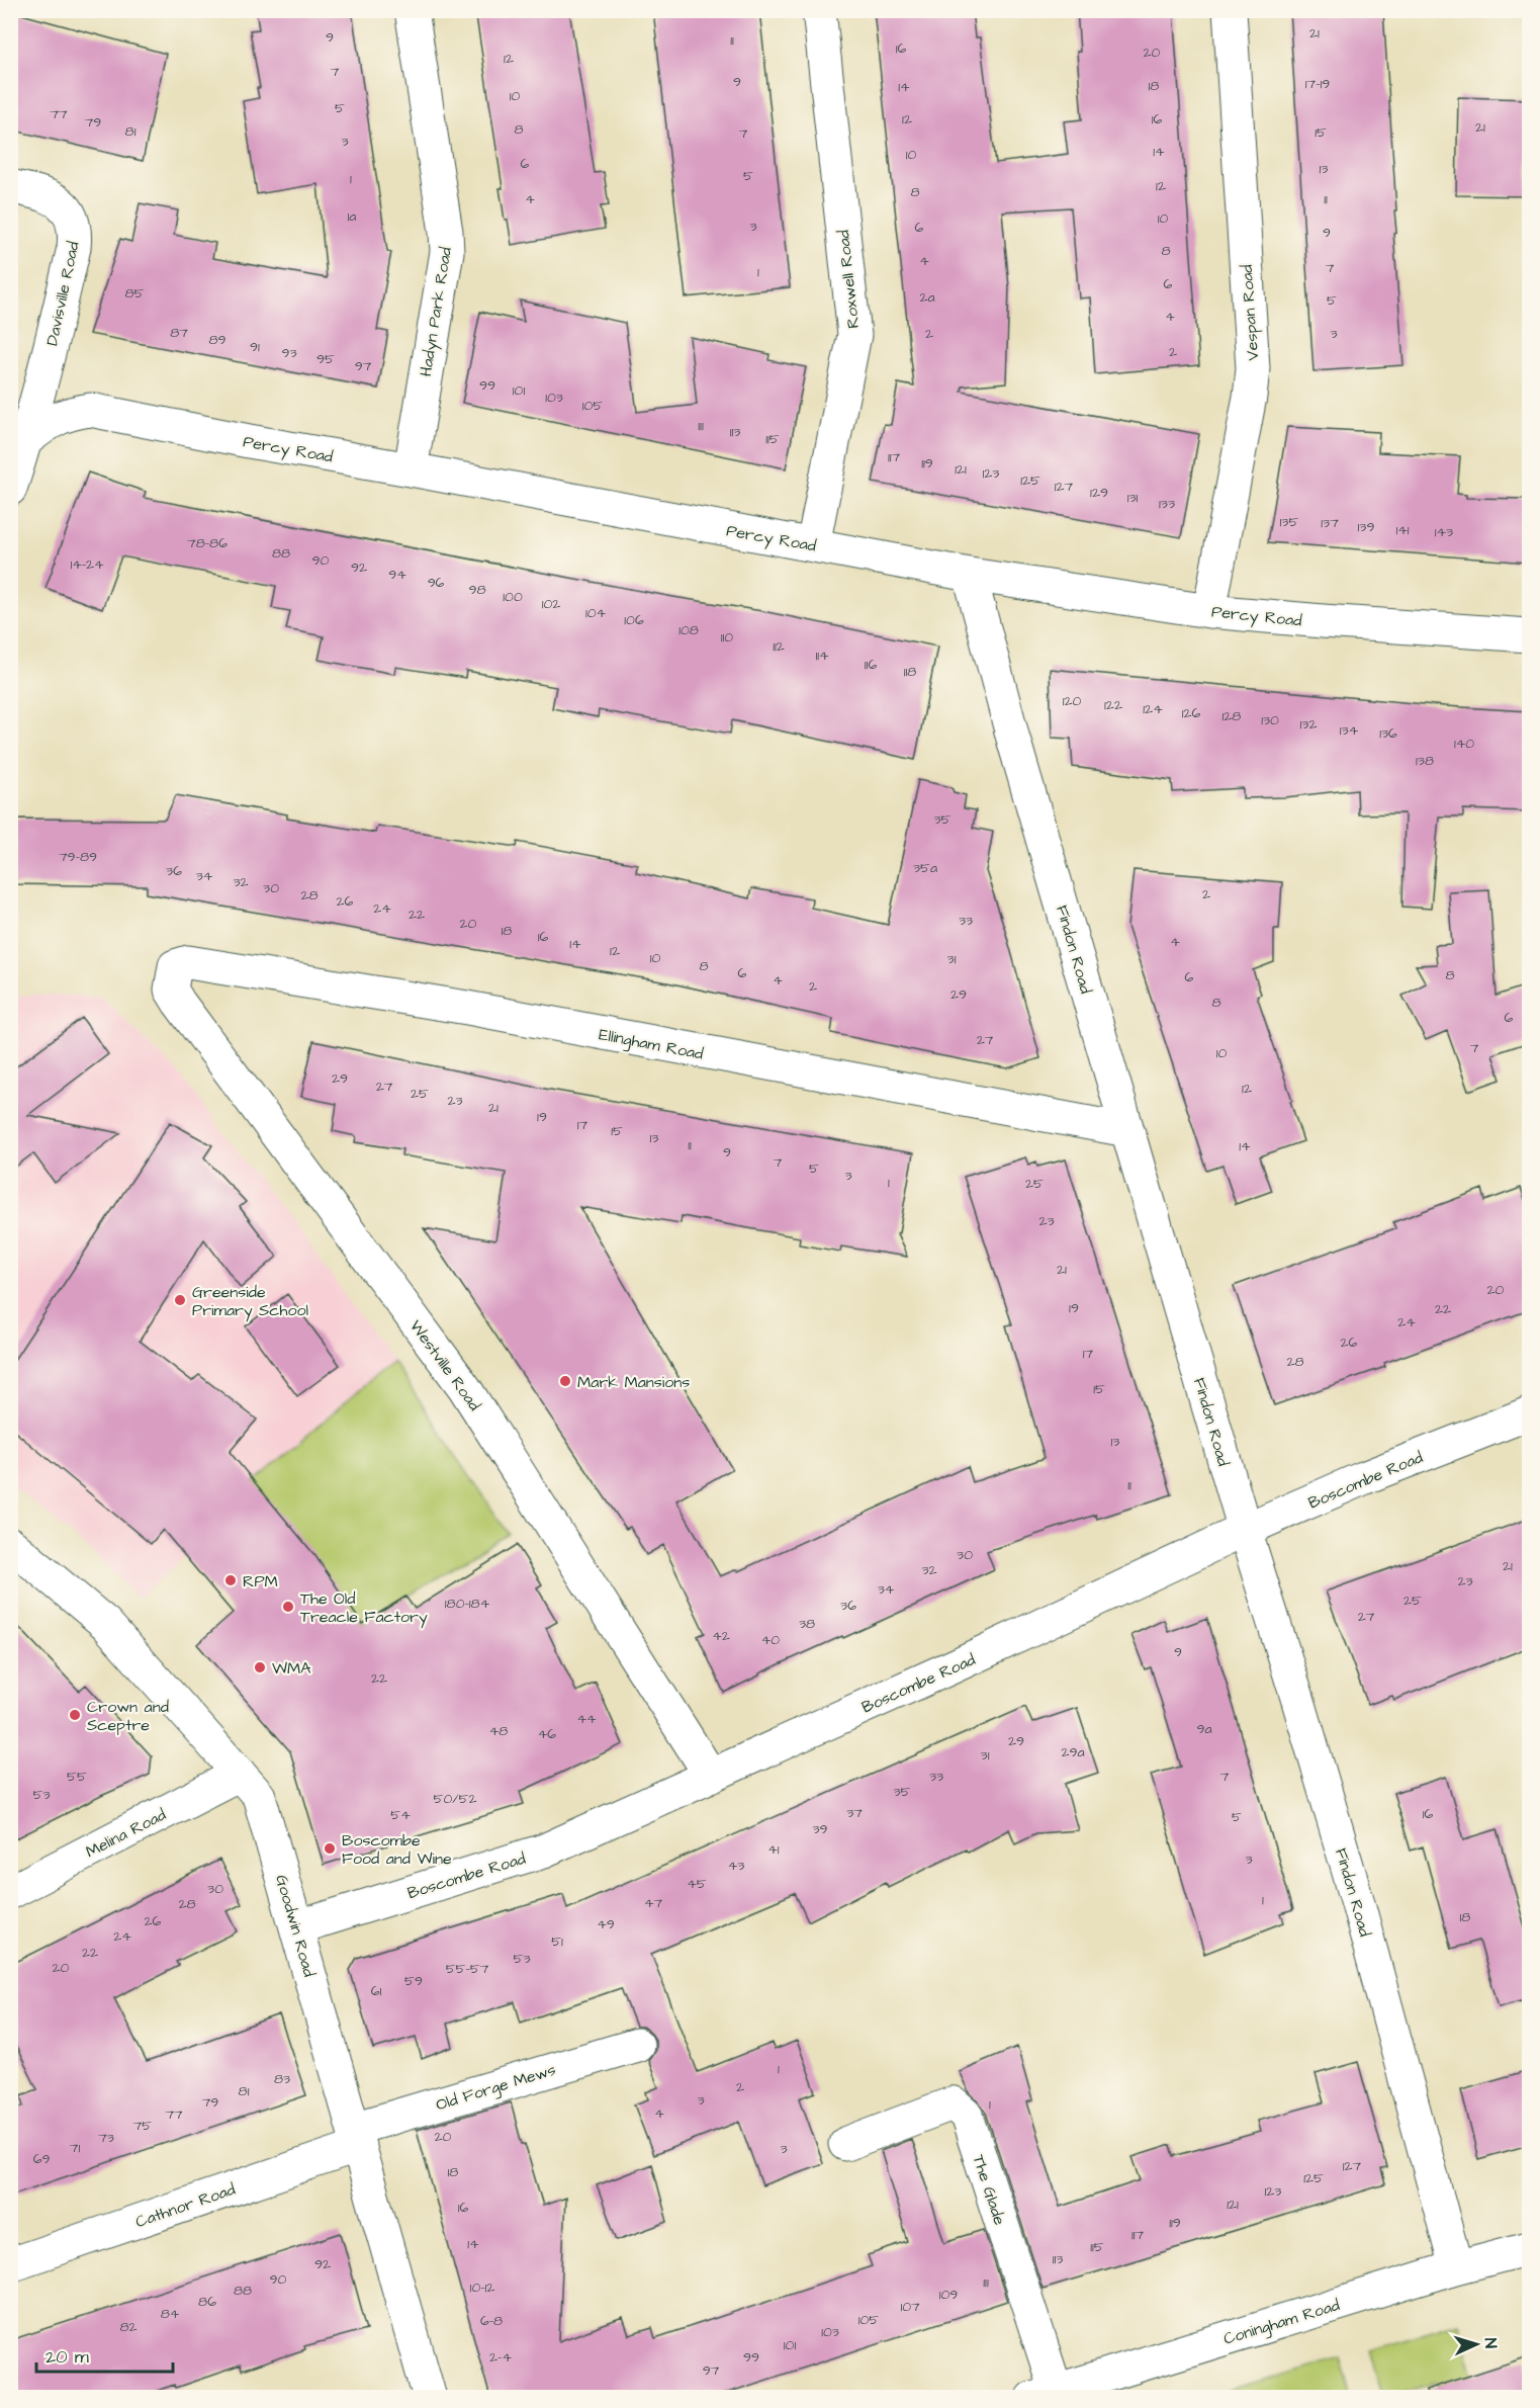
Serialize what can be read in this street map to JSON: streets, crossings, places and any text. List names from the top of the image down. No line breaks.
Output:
{"streets":{"street":["Roxwell Road","Davisville Road","Hadyn Park Road","Vespan Road","Percy Road","Findon Road","Ellingham Road","Westville Road","Boscombe Road","Melina Road","Goodwin Road","Old Forge Mews","The Glade","Cathnor Road","Coningham Road"]},"crossings":[["Roxwell Road","Percy Road"],["Davisville Road","Percy Road"],["Hadyn Park Road","Percy Road"],["Vespan Road","Percy Road"],["Percy Road","Findon Road"],["Findon Road","Ellingham Road"],["Findon Road","Boscombe Road"],["Findon Road","Coningham Road"],["Ellingham Road","Westville Road"],["Westville Road","Boscombe Road"],["Boscombe Road","Goodwin Road"],["Melina Road","Goodwin Road"],["Goodwin Road","Old Forge Mews"],["Goodwin Road","Cathnor Road"],["Old Forge Mews","Cathnor Road"],["The Glade","Coningham Road"]],"places":["Greenside Primary School","Mark Mansions","RPM","The Old Treacle Factory","WMA","Crown and Sceptre","Boscombe Food and Wine"],"house_numbers":["21","9","11","16","20","12","7","9","17-19","18","14","10","5","77","12","16","79","21","8","81","15","7","3","14","10","6","13","5","1","12","8","4","11","1a","10","3","6","9","8","4","7","1","6","85","2a","5","4","87","2","3","89","91","2","93","95","97","99","101","103","105","111","113","115","117","119","121","123","125","127","129","131","133","135","137","139","141","143","78-86","88","90","14-24","92","94","96","98","100","102","104","106","108","110","112","114","116","118","120","122","124","126","128","130","132","134","136","140","138","35","79-89","35a","36","34","32","30","2","28","26","24","22","33","20","18","16","4","14","12","10","31","8","6","8","6","4","2","29","8","6","27","7","10","29","27","12","25","23","21","19","17","15","13","11","14","9","7","5","3","1","25","23","21","20","19","22","24","26","17","28","15","13","11","30","21","32","23","34","25","180-184","36","27","38","42","40","9","22","44","9a","48","46","29","29a","31","55","33","7","35","53","50/52","37","16","54","5","39","41","3","43","45","30","1","47","28","18","26","49","24","51","22","53","20","55-57","59","61","1","83","2","81","3","79","1","4","77","75","20","73","71","3","69","127","18","125","123","121","16","119","117","14","115","113","92","90","111","10-12","88","109","86","107","84","105","6-8","82","103","101","2-4","99","97"],"scale_bar":"20 m","north":"right"}
